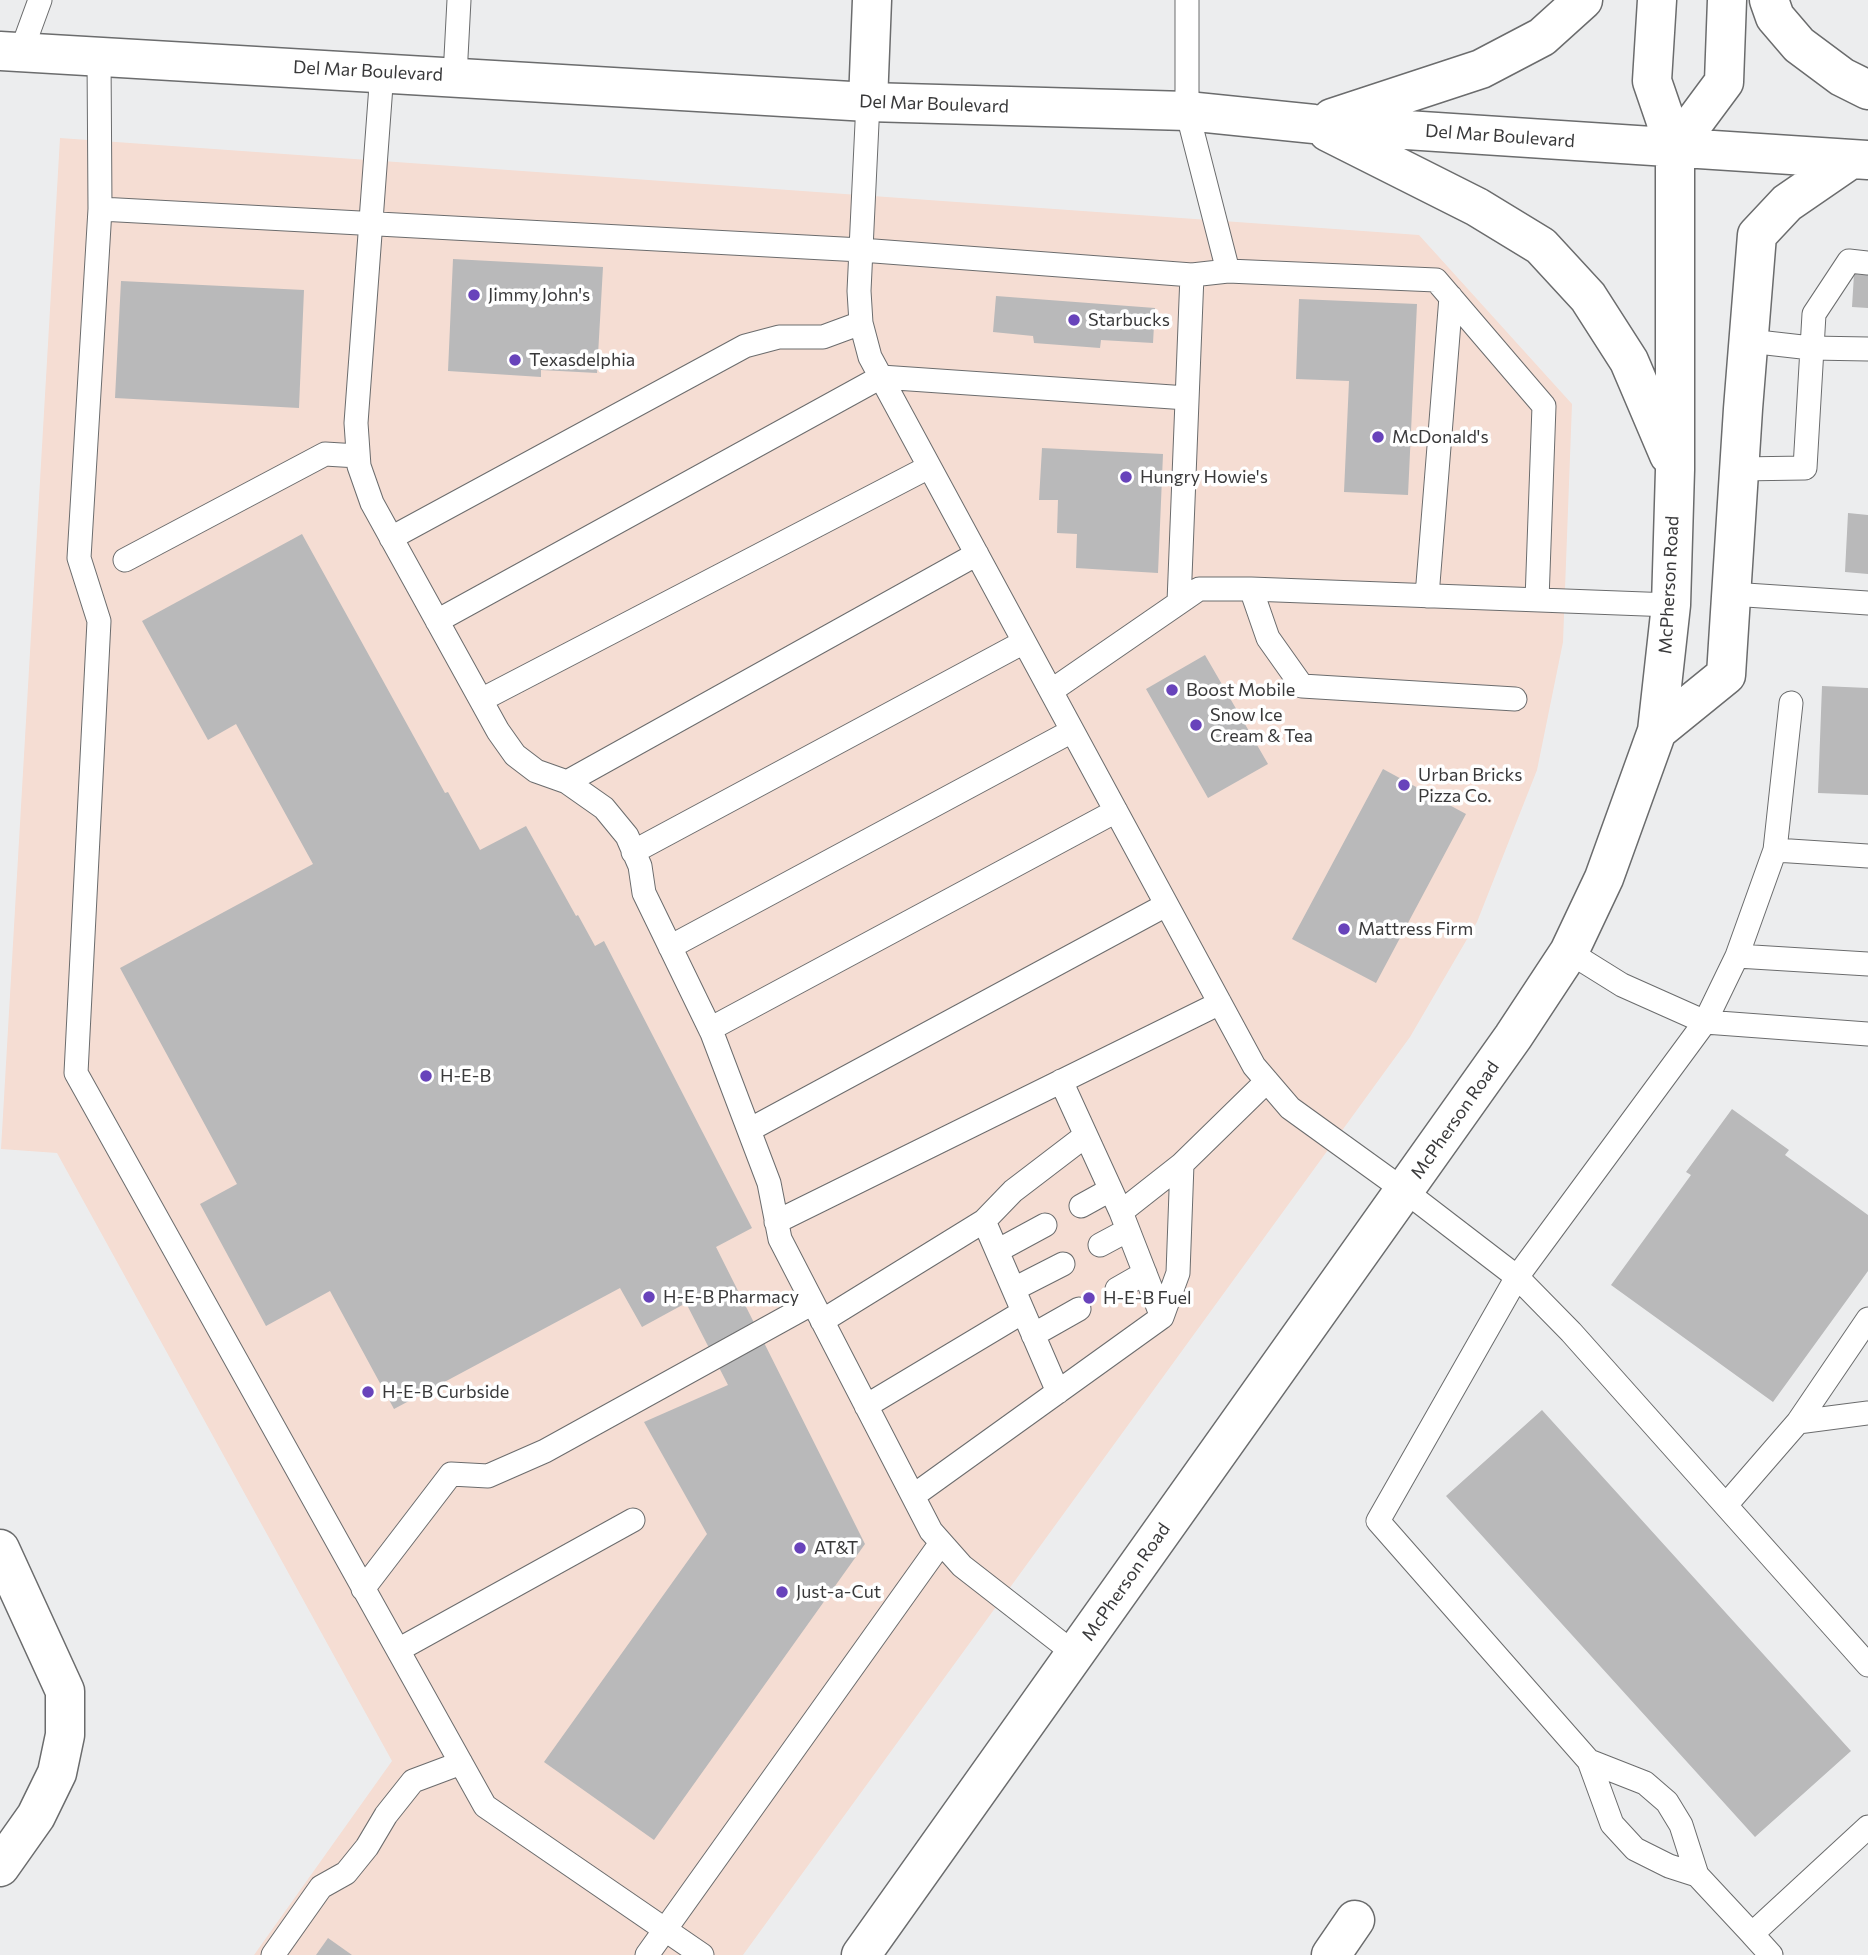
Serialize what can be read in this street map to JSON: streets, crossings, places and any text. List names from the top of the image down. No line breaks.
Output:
{"streets":{"main road":["Del Mar Boulevard","McPherson Road"]},"crossings":[["Del Mar Boulevard","McPherson Road"]],"places":["Jimmy John's","Starbucks","Texasdelphia","McDonald's","Hungry Howie's","Boost Mobile","Snow Ice Cream & Tea","Urban Bricks Pizza Co.","Mattress Firm","H-E-B","H-E-B Pharmacy","H-E-B Fuel","H-E-B Curbside","AT&T","Just-a-Cut"]}
